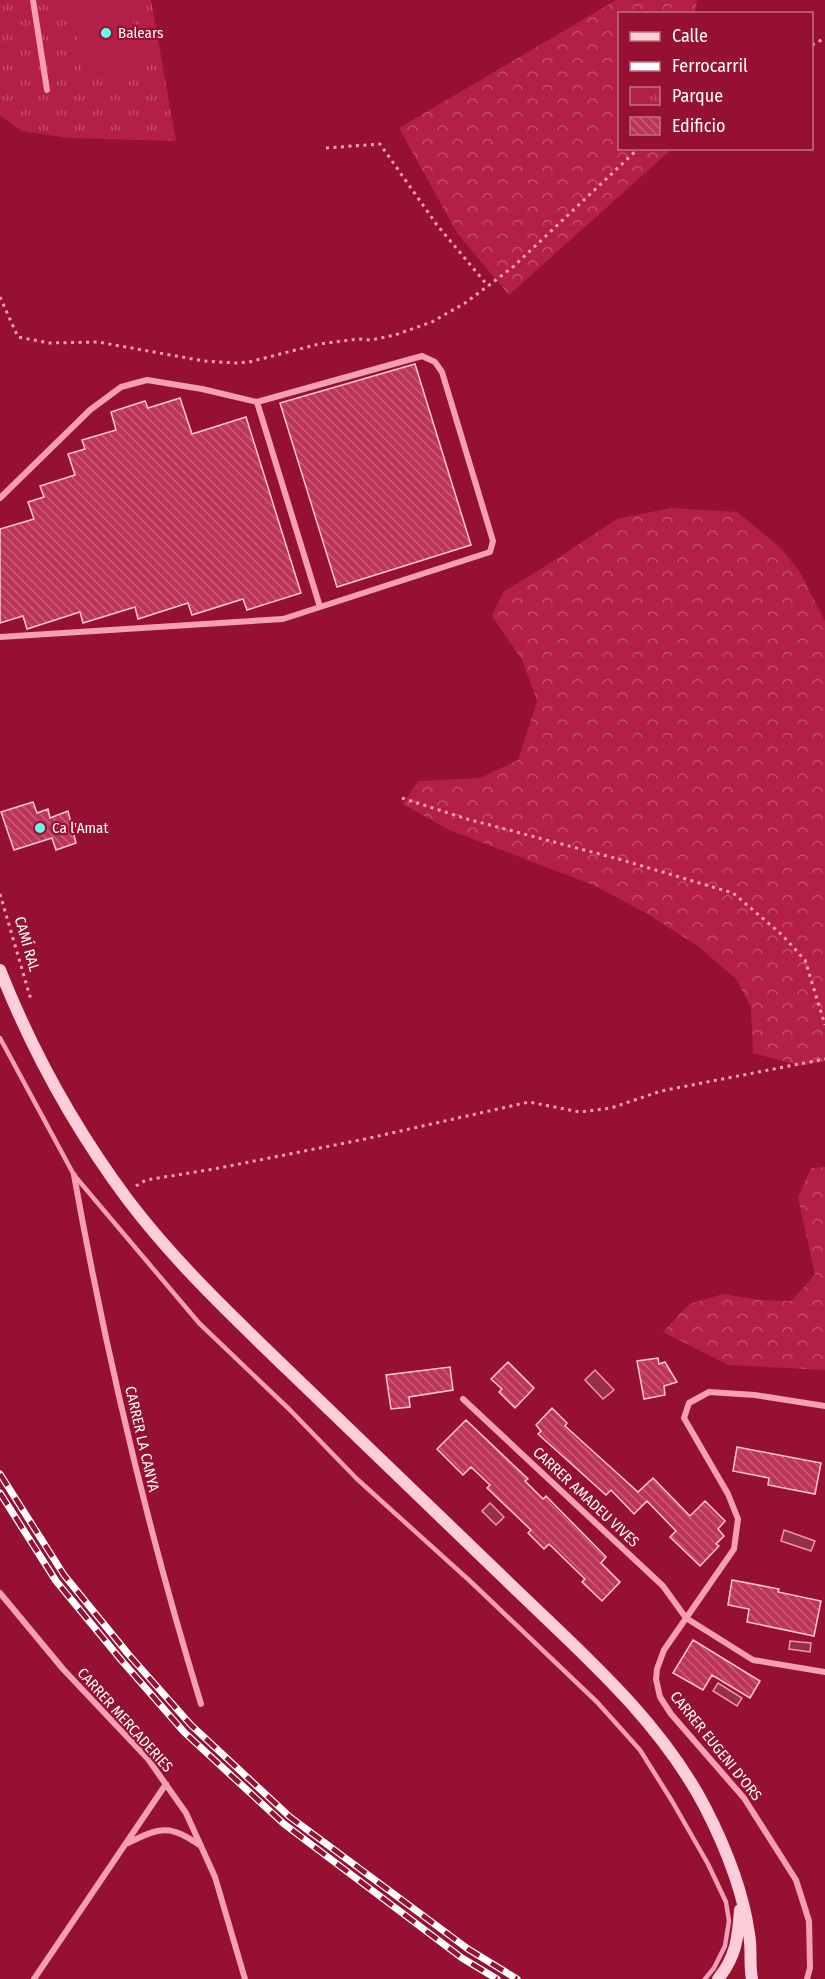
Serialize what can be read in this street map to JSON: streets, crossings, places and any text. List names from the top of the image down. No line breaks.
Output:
{"streets":{"street":["CARRER LA CANYA","CARRER AMADEU VIVES","CARRER MERCADERIES","CARRER EUGENI D'ORS"],"path":["CAMÍ RAL"]},"crossings":[["CARRER AMADEU VIVES","CARRER EUGENI D'ORS"]],"places":["Balears","Ca l'Amat"],"legend":["Calle","Ferrocarril","Parque","Edificio"]}
